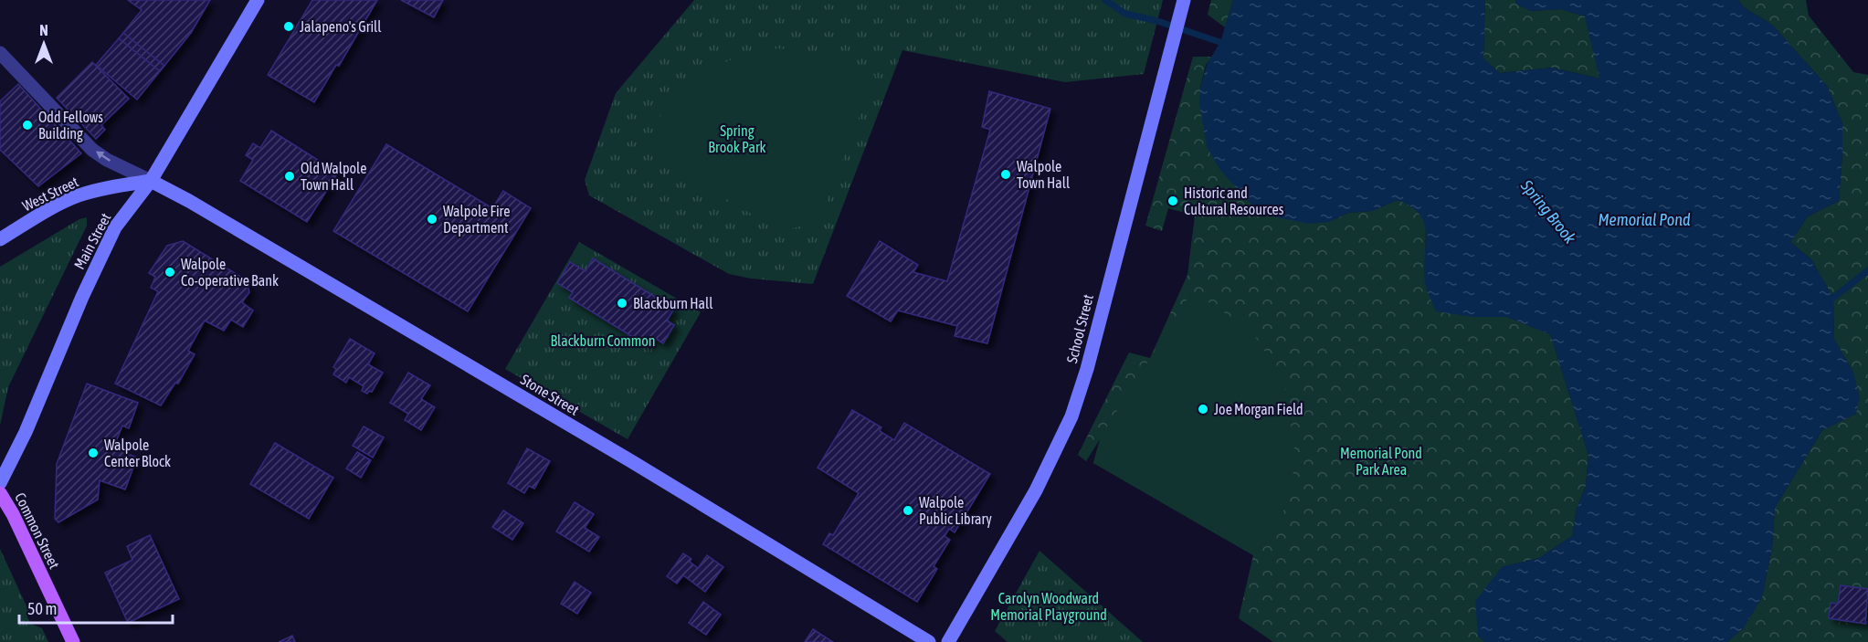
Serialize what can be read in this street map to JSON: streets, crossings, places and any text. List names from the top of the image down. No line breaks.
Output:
{"streets":{"main road":["Common Street"],"street":["West Street","Main Street","School Street","Stone Street"]},"crossings":[["West Street","Main Street"],["West Street","Stone Street"],["Main Street","Stone Street"]],"water":["Spring Brook","Memorial Pond"],"parks":["Spring Brook Park","Blackburn Common","Memorial Pond Park Area","Carolyn Woodward Memorial Playground"],"places":["Jalapeno's Grill","Odd Fellows Building","Walpole Town Hall","Old Walpole Town Hall","Historic and Cultural Resources","Walpole Fire Department","Walpole Co-operative Bank","Blackburn Hall","Joe Morgan Field","Walpole Center Block","Walpole Public Library"],"scale_bar":"50 m","north":"top"}
